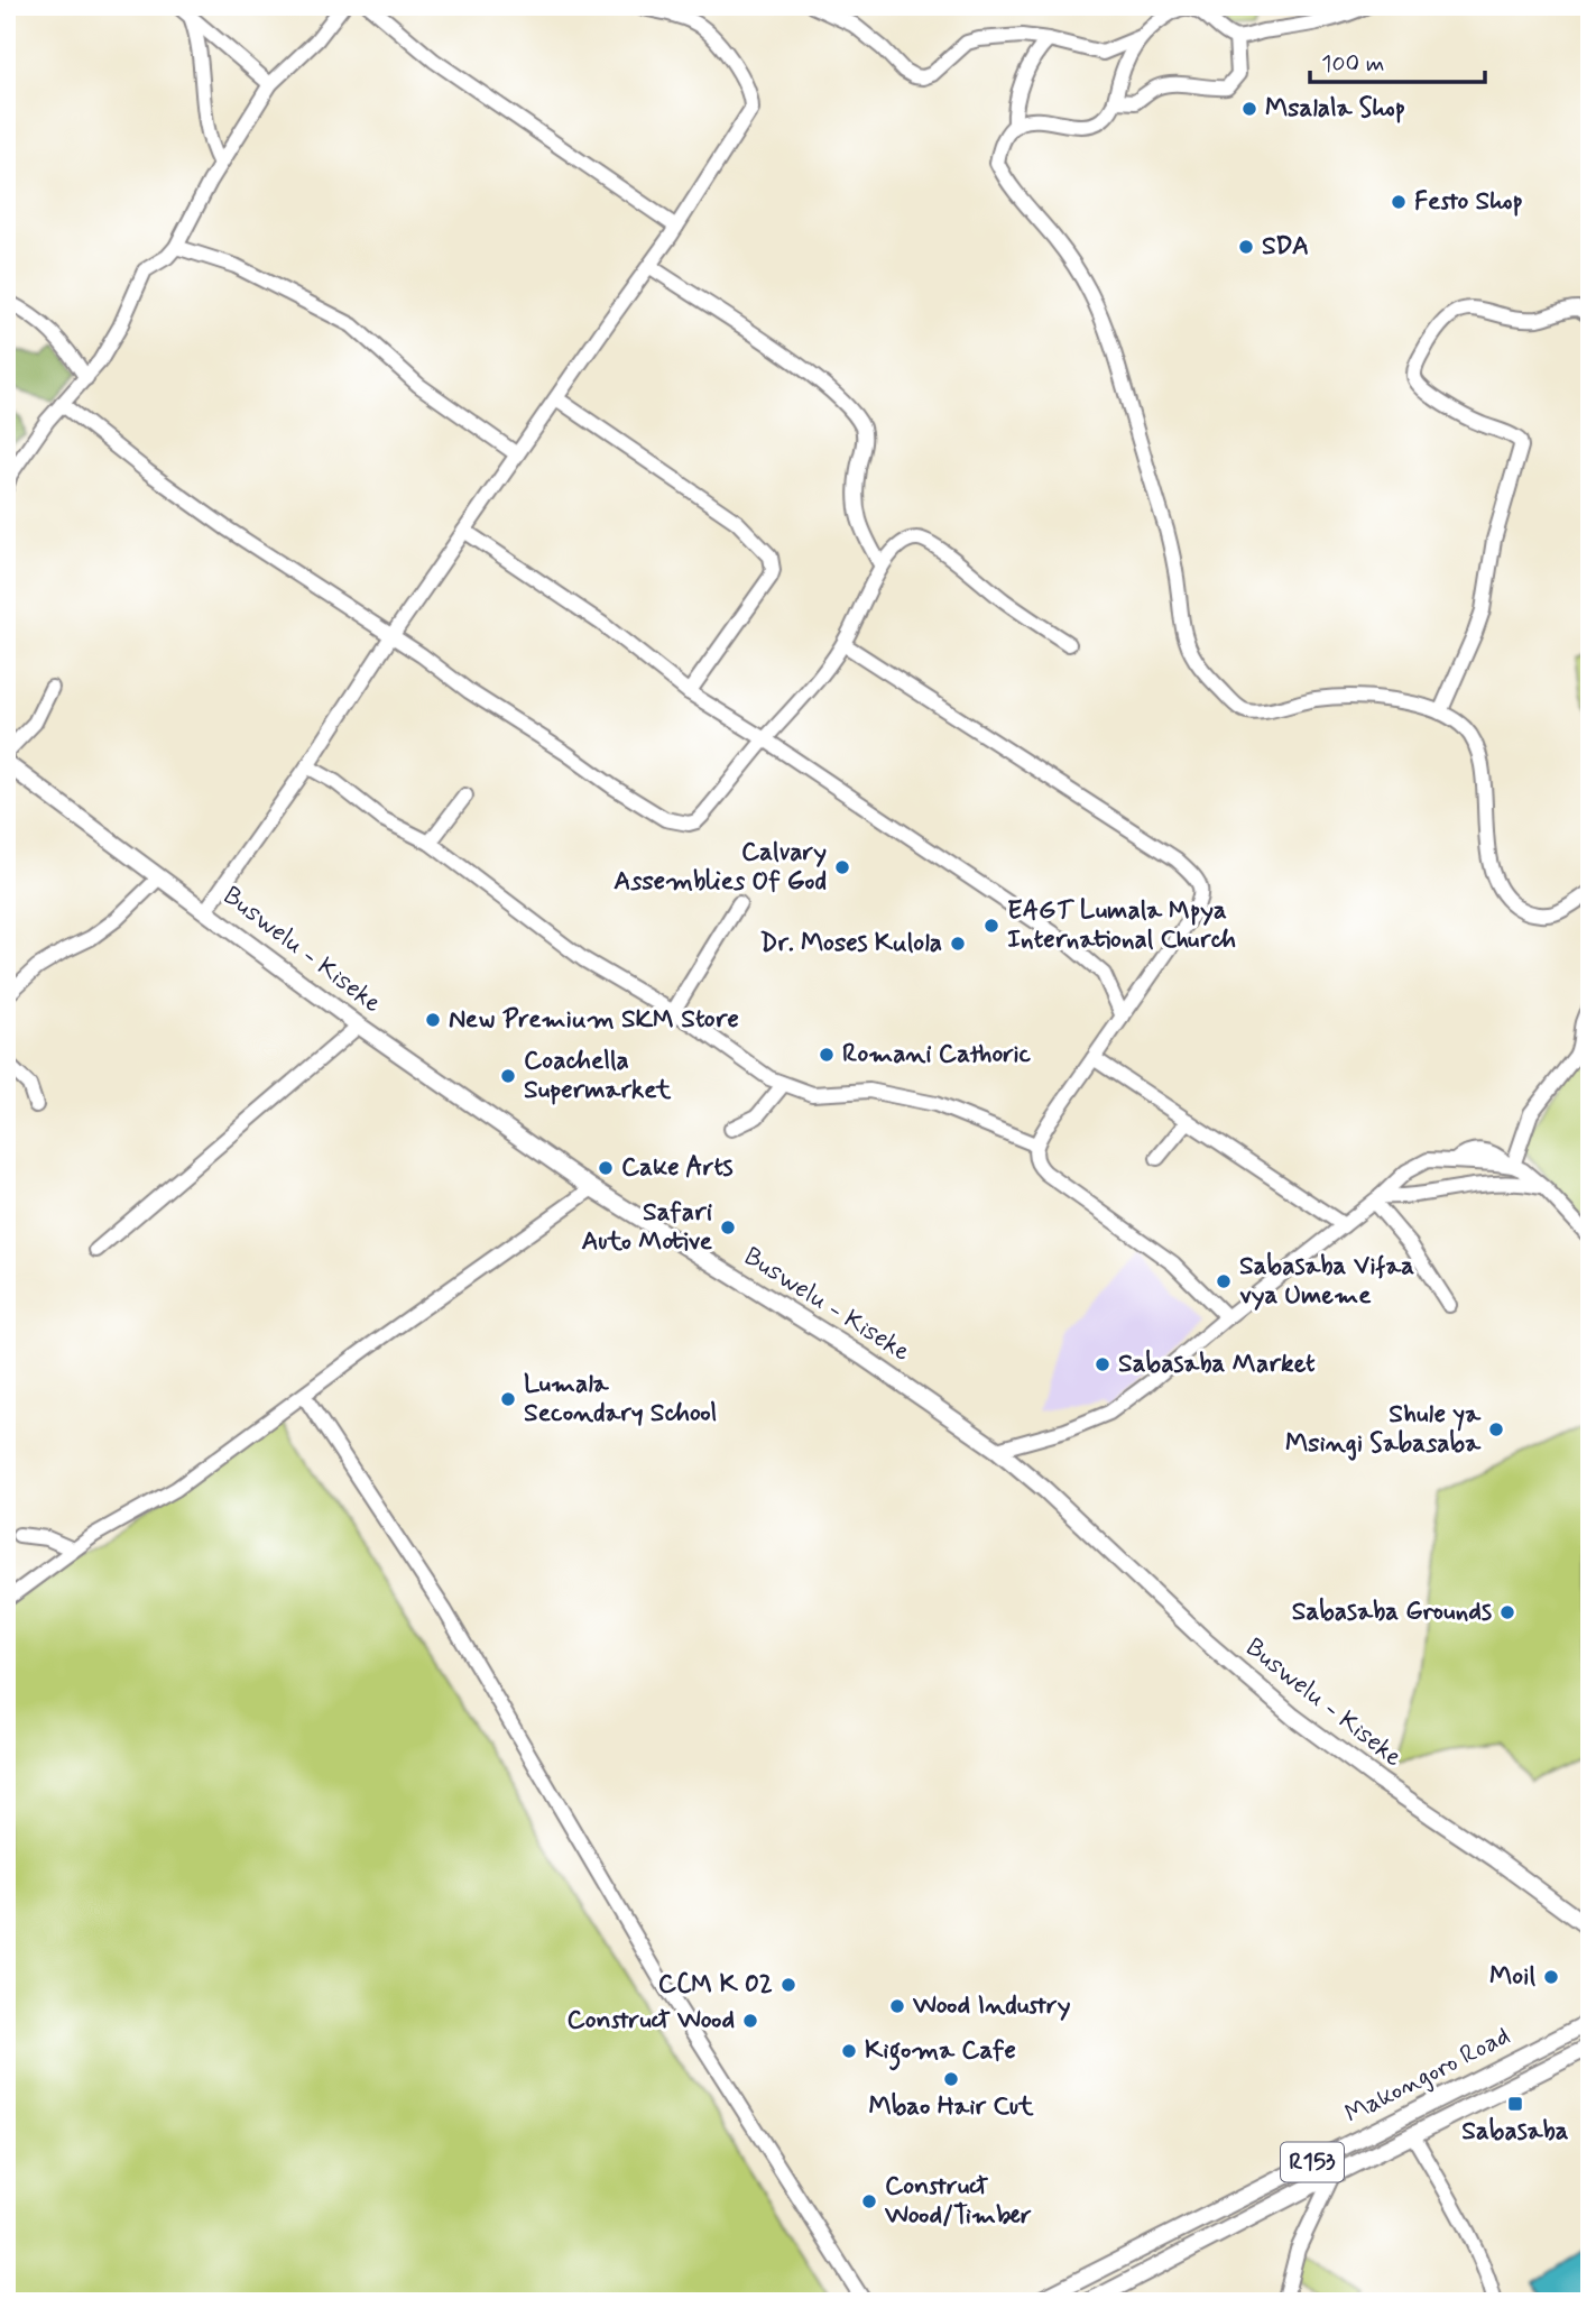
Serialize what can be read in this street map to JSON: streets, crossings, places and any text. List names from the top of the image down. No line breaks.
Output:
{"streets":{"main road":["Buswelu - Kiseke","Makongoro Road","R153"]},"places":{"other":["Msalala Shop","Festo Shop","SDA","Calvary Assemblies Of God","EAGT Lumala Mpya International Church","Dr. Moses Kulola","New Premium SKM Store","Romani Cathoric","Coachella Supermarket","Cake Arts","Safari Auto Motive","Sabasaba Vifaa vya Umeme","Sabasaba Market","Lumala Secondary School","Shule ya Msingi Sabasaba","Sabasaba Grounds","Moil","CCM K 02","Wood Industry","Construct Wood","Kigoma Cafe","Mbao Hair Cut","Construct Wood/Timber"],"transit":["Sabasaba"]},"scale_bar":"100 m"}
